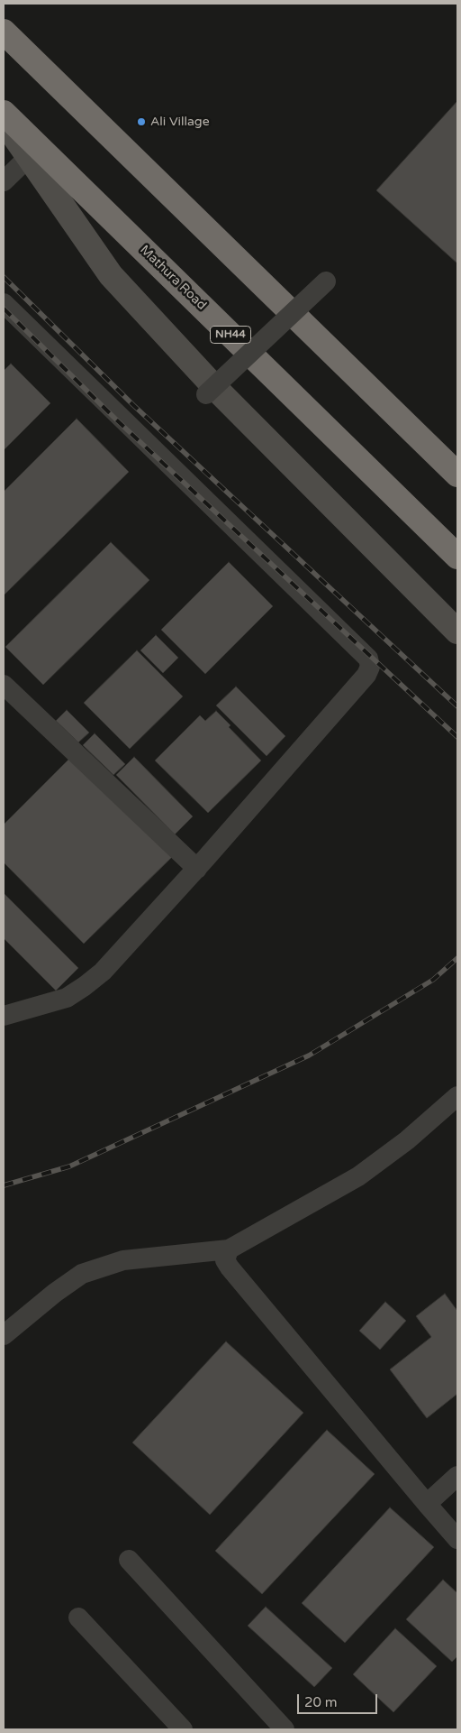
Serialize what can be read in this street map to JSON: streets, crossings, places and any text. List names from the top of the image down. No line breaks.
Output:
{"streets":{"highway":["Mathura Road","NH44"]},"places":["Ali Village"],"scale_bar":"20 m"}
